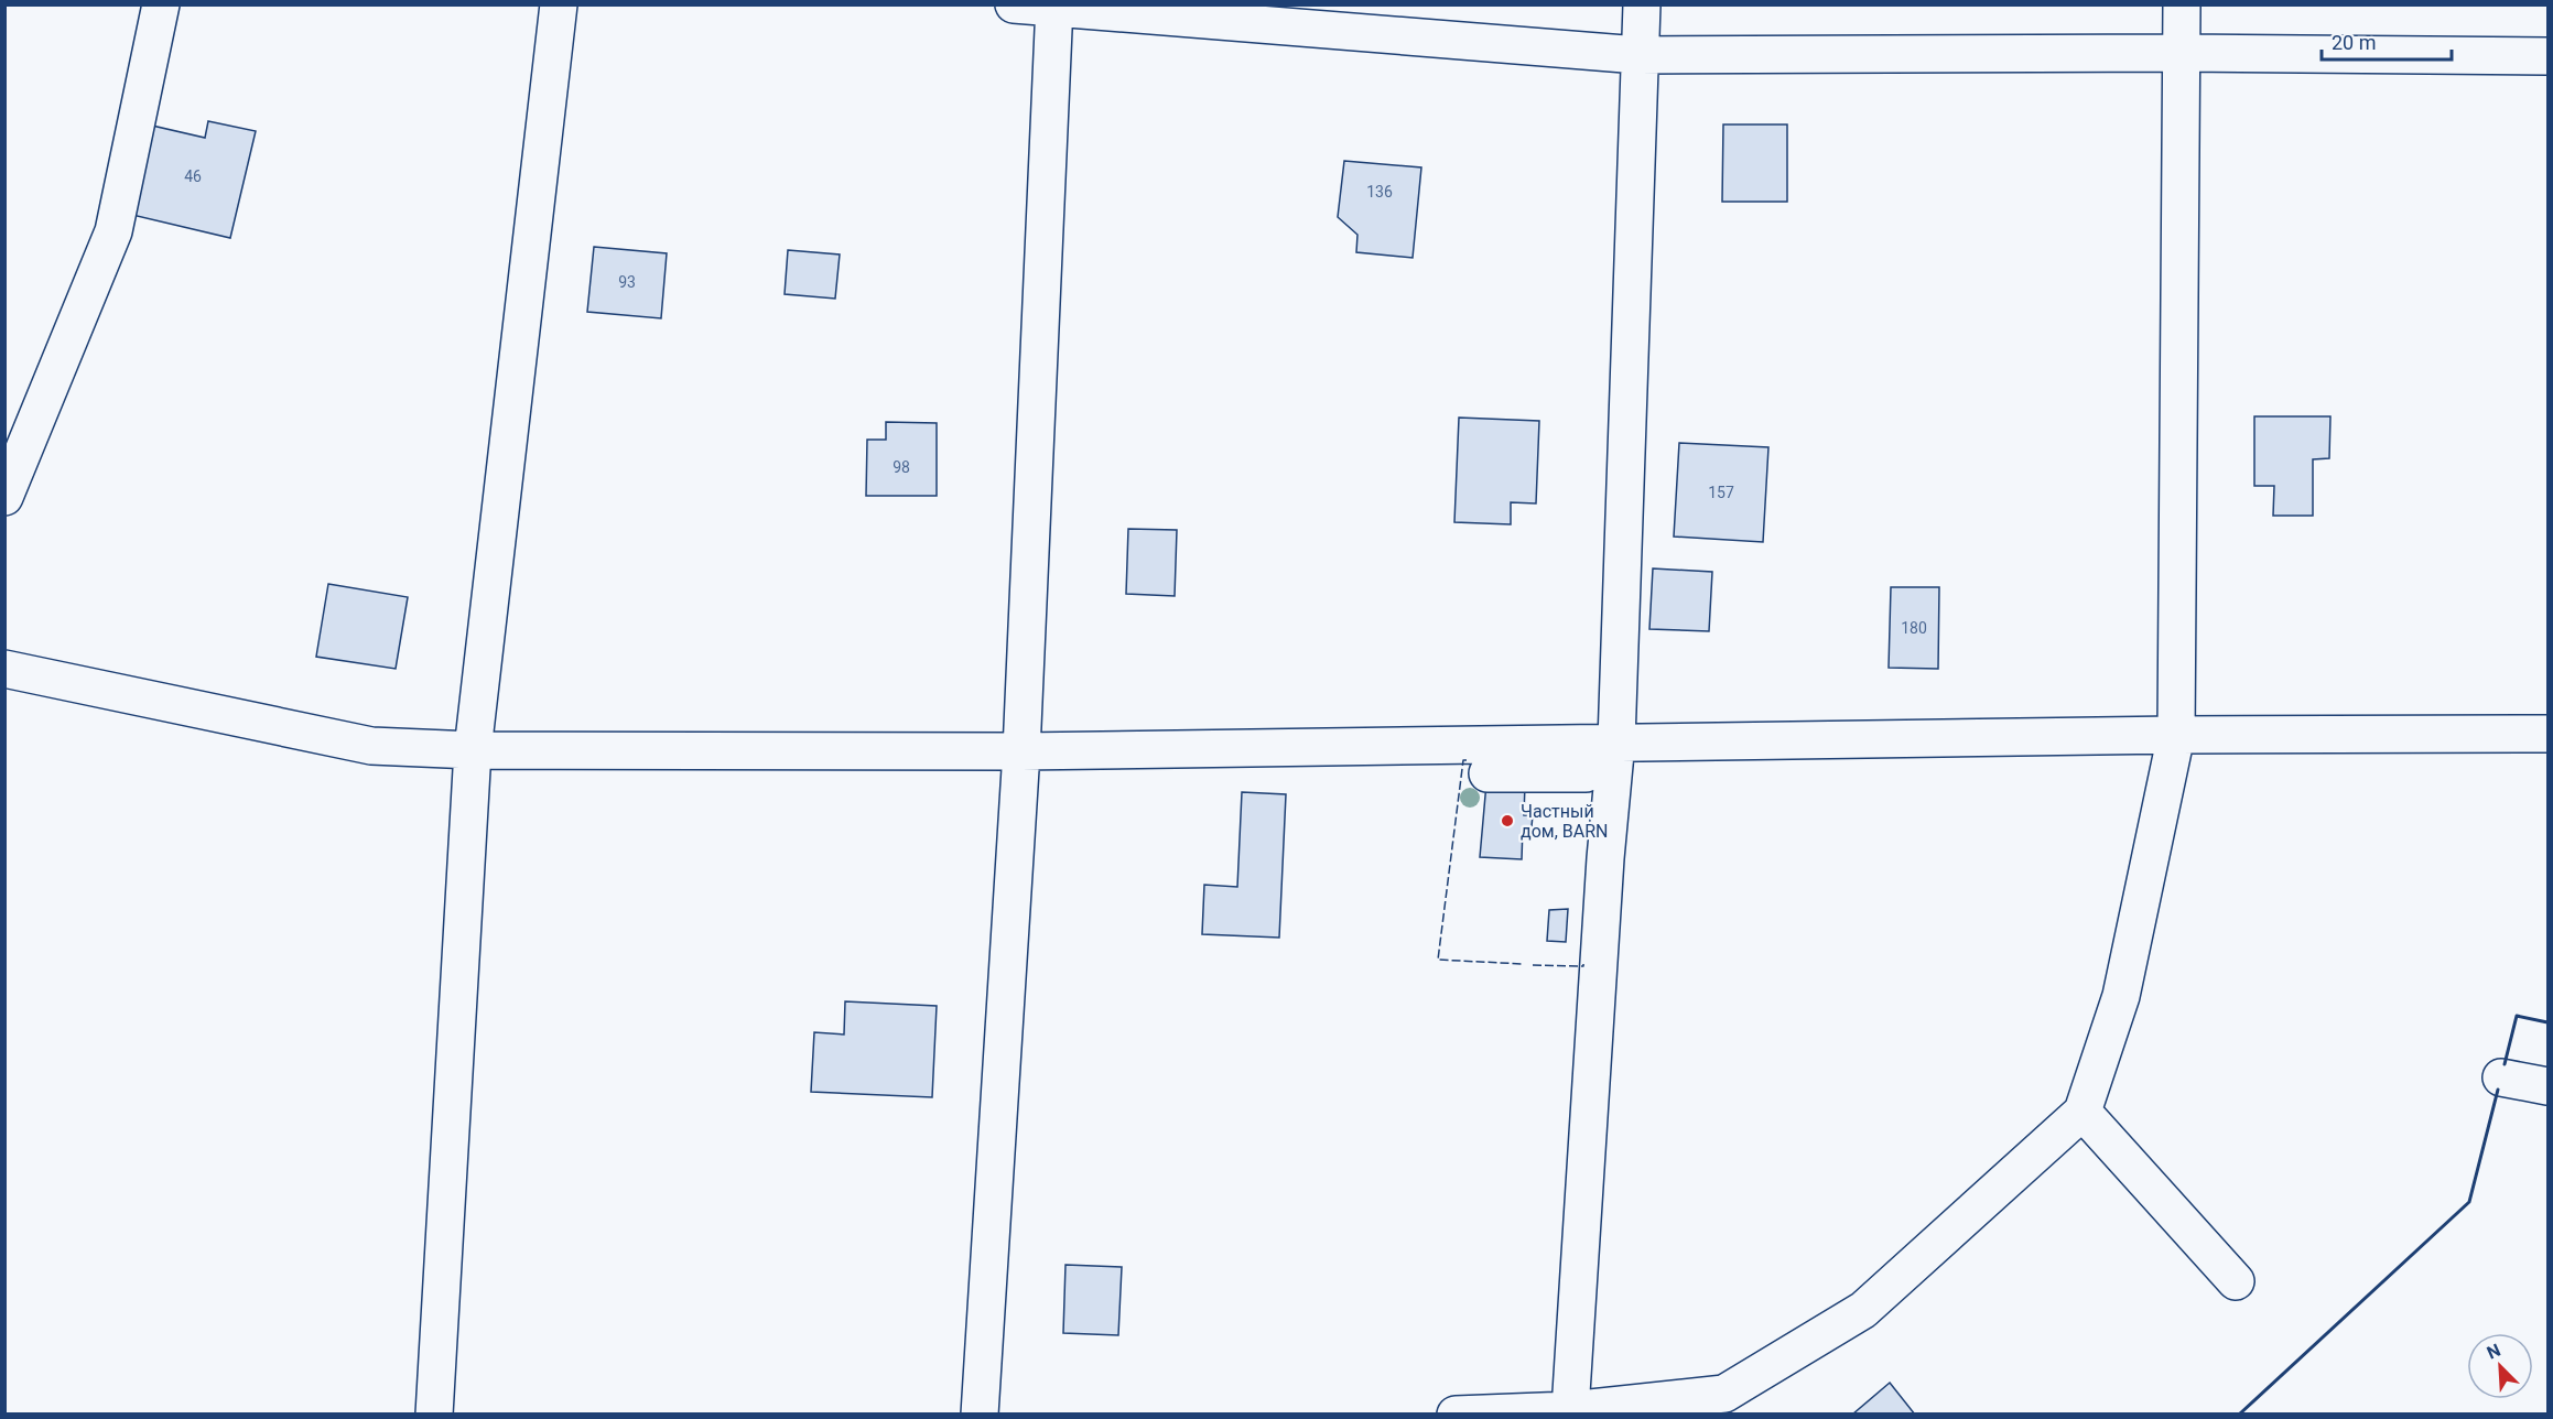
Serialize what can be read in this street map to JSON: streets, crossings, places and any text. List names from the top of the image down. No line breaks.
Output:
{"places":["Частный дом, BARN"],"house_numbers":["46","136","93","98","157","180"],"scale_bar":"20 m","north":"top left"}
